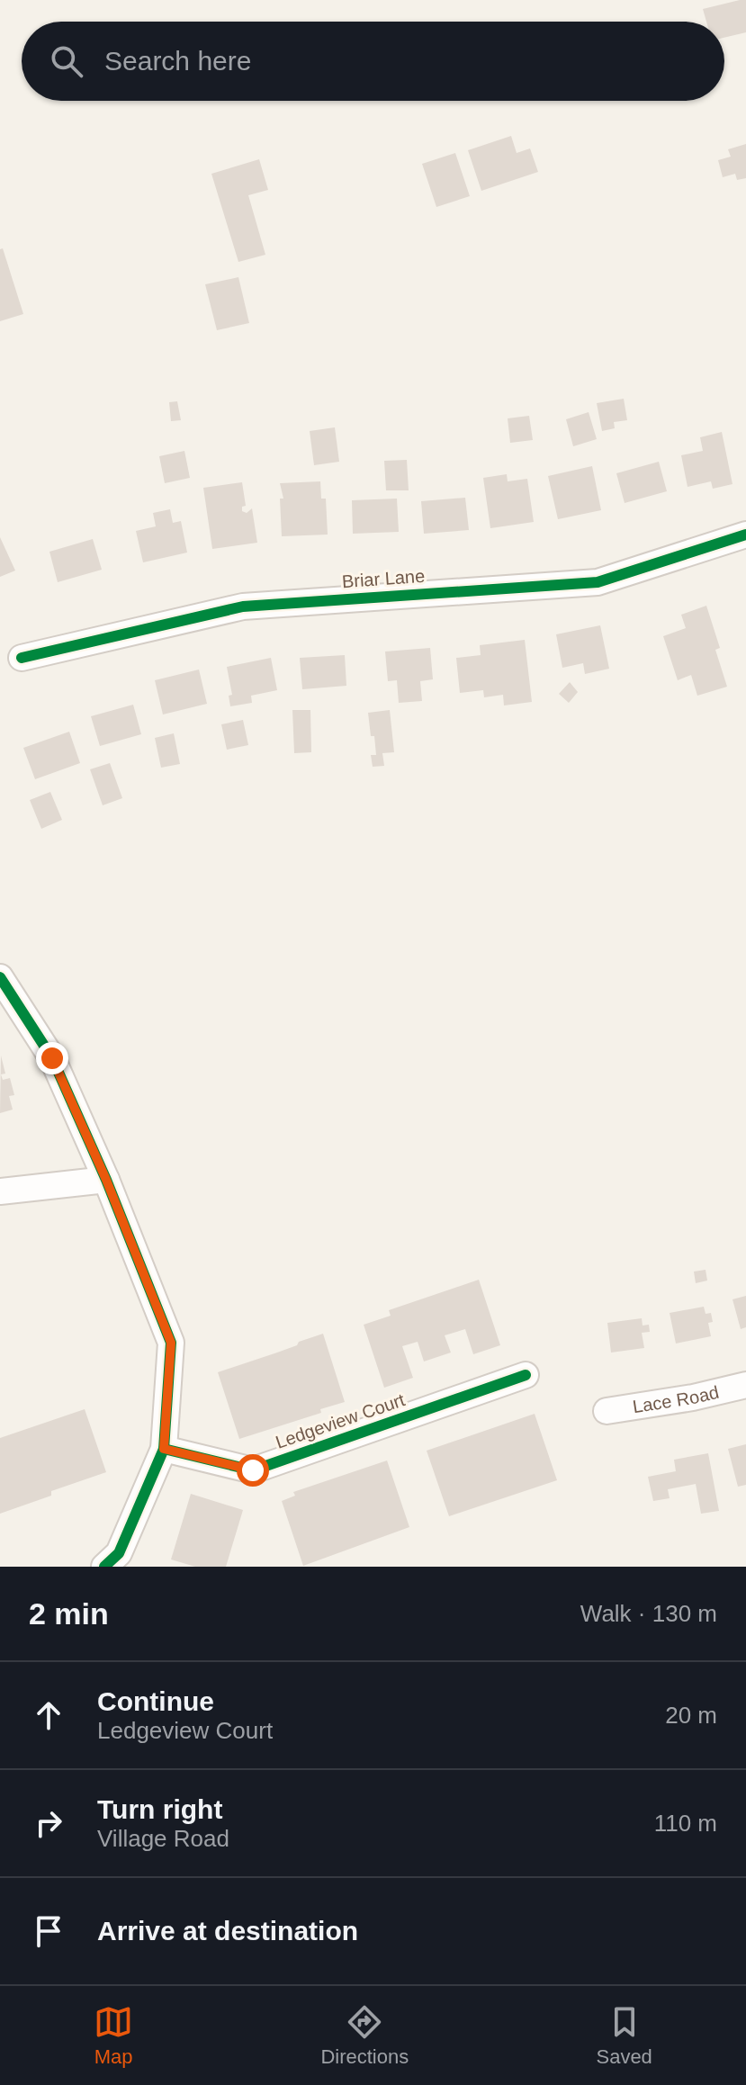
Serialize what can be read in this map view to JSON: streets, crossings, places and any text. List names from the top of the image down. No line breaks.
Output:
{"streets":{"street":["Briar Lane","Lace Road","Ledgeview Court"]},"page":{"search":"Search here","heading":["2 min","Walk · 130 m"],"list":[["Continue","Ledgeview Court","20 m"],["Turn right","Village Road","110 m"],"Arrive at destination"],"nav":["Map","Directions","Saved"]}}
